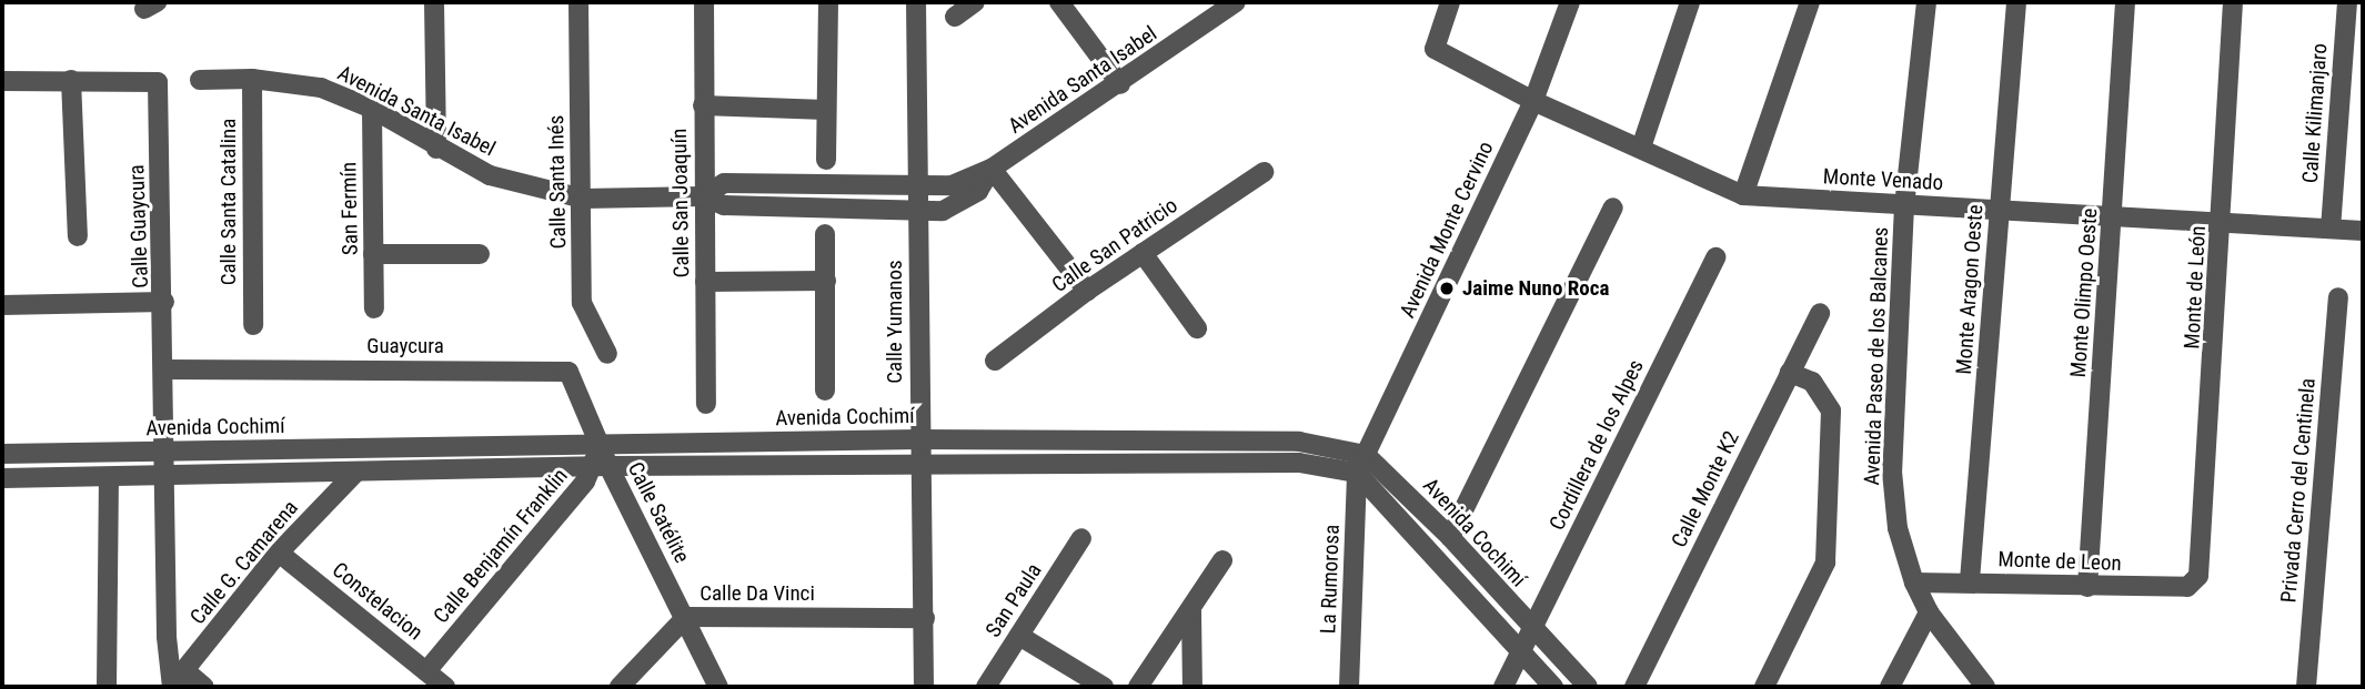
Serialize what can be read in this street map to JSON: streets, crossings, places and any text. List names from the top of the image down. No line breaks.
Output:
{"streets":{"street":["Avenida Santa Isabel","Calle Kilimanjaro","Monte Venado","Calle Santa Inés","Calle Santa Catalina","Calle San Joaquín","San Fermín","Calle Guaycura","Avenida Monte Cervino","Calle San Patricio","Monte de León","Monte Aragon Oeste","Monte Olimpo Oeste","Calle Yumanos","Guaycura","Avenida Paseo de los Balcanes","Avenida Cochimí","Cordillera de los Alpes","Calle Monte K2","Privada Cerro del Centinela","Calle Satélite","Calle Benjamín Franklin","Monte de Leon","Calle G. Camarena","La Rumorosa","Calle Da Vinci","San Paula","Constelacion"]},"crossings":[["Avenida Santa Isabel","Calle Santa Inés"],["Avenida Santa Isabel","Calle Santa Catalina"],["Avenida Santa Isabel","Calle San Joaquín"],["Avenida Santa Isabel","San Fermín"],["Avenida Santa Isabel","Calle Yumanos"],["Calle Kilimanjaro","Monte Venado"],["Monte Venado","Avenida Monte Cervino"],["Monte Venado","Monte de León"],["Monte Venado","Monte Aragon Oeste"],["Monte Venado","Monte Olimpo Oeste"],["Monte Venado","Avenida Paseo de los Balcanes"],["Calle Guaycura","Guaycura"],["Calle Guaycura","Avenida Cochimí"],["Avenida Monte Cervino","Avenida Cochimí"],["Avenida Monte Cervino","La Rumorosa"],["Monte de León","Monte de Leon"],["Monte Aragon Oeste","Monte de Leon"],["Monte Olimpo Oeste","Monte de Leon"],["Calle Yumanos","Avenida Cochimí"],["Calle Yumanos","Calle Da Vinci"],["Guaycura","Avenida Cochimí"],["Guaycura","Calle Satélite"],["Avenida Paseo de los Balcanes","Monte de Leon"],["Avenida Cochimí","Cordillera de los Alpes"],["Avenida Cochimí","Calle Satélite"],["Avenida Cochimí","La Rumorosa"],["Calle Satélite","Calle Benjamín Franklin"],["Calle Satélite","Calle Da Vinci"],["Calle Benjamín Franklin","Constelacion"],["Calle G. Camarena","Constelacion"]],"places":["Jaime Nuno Roca"]}
